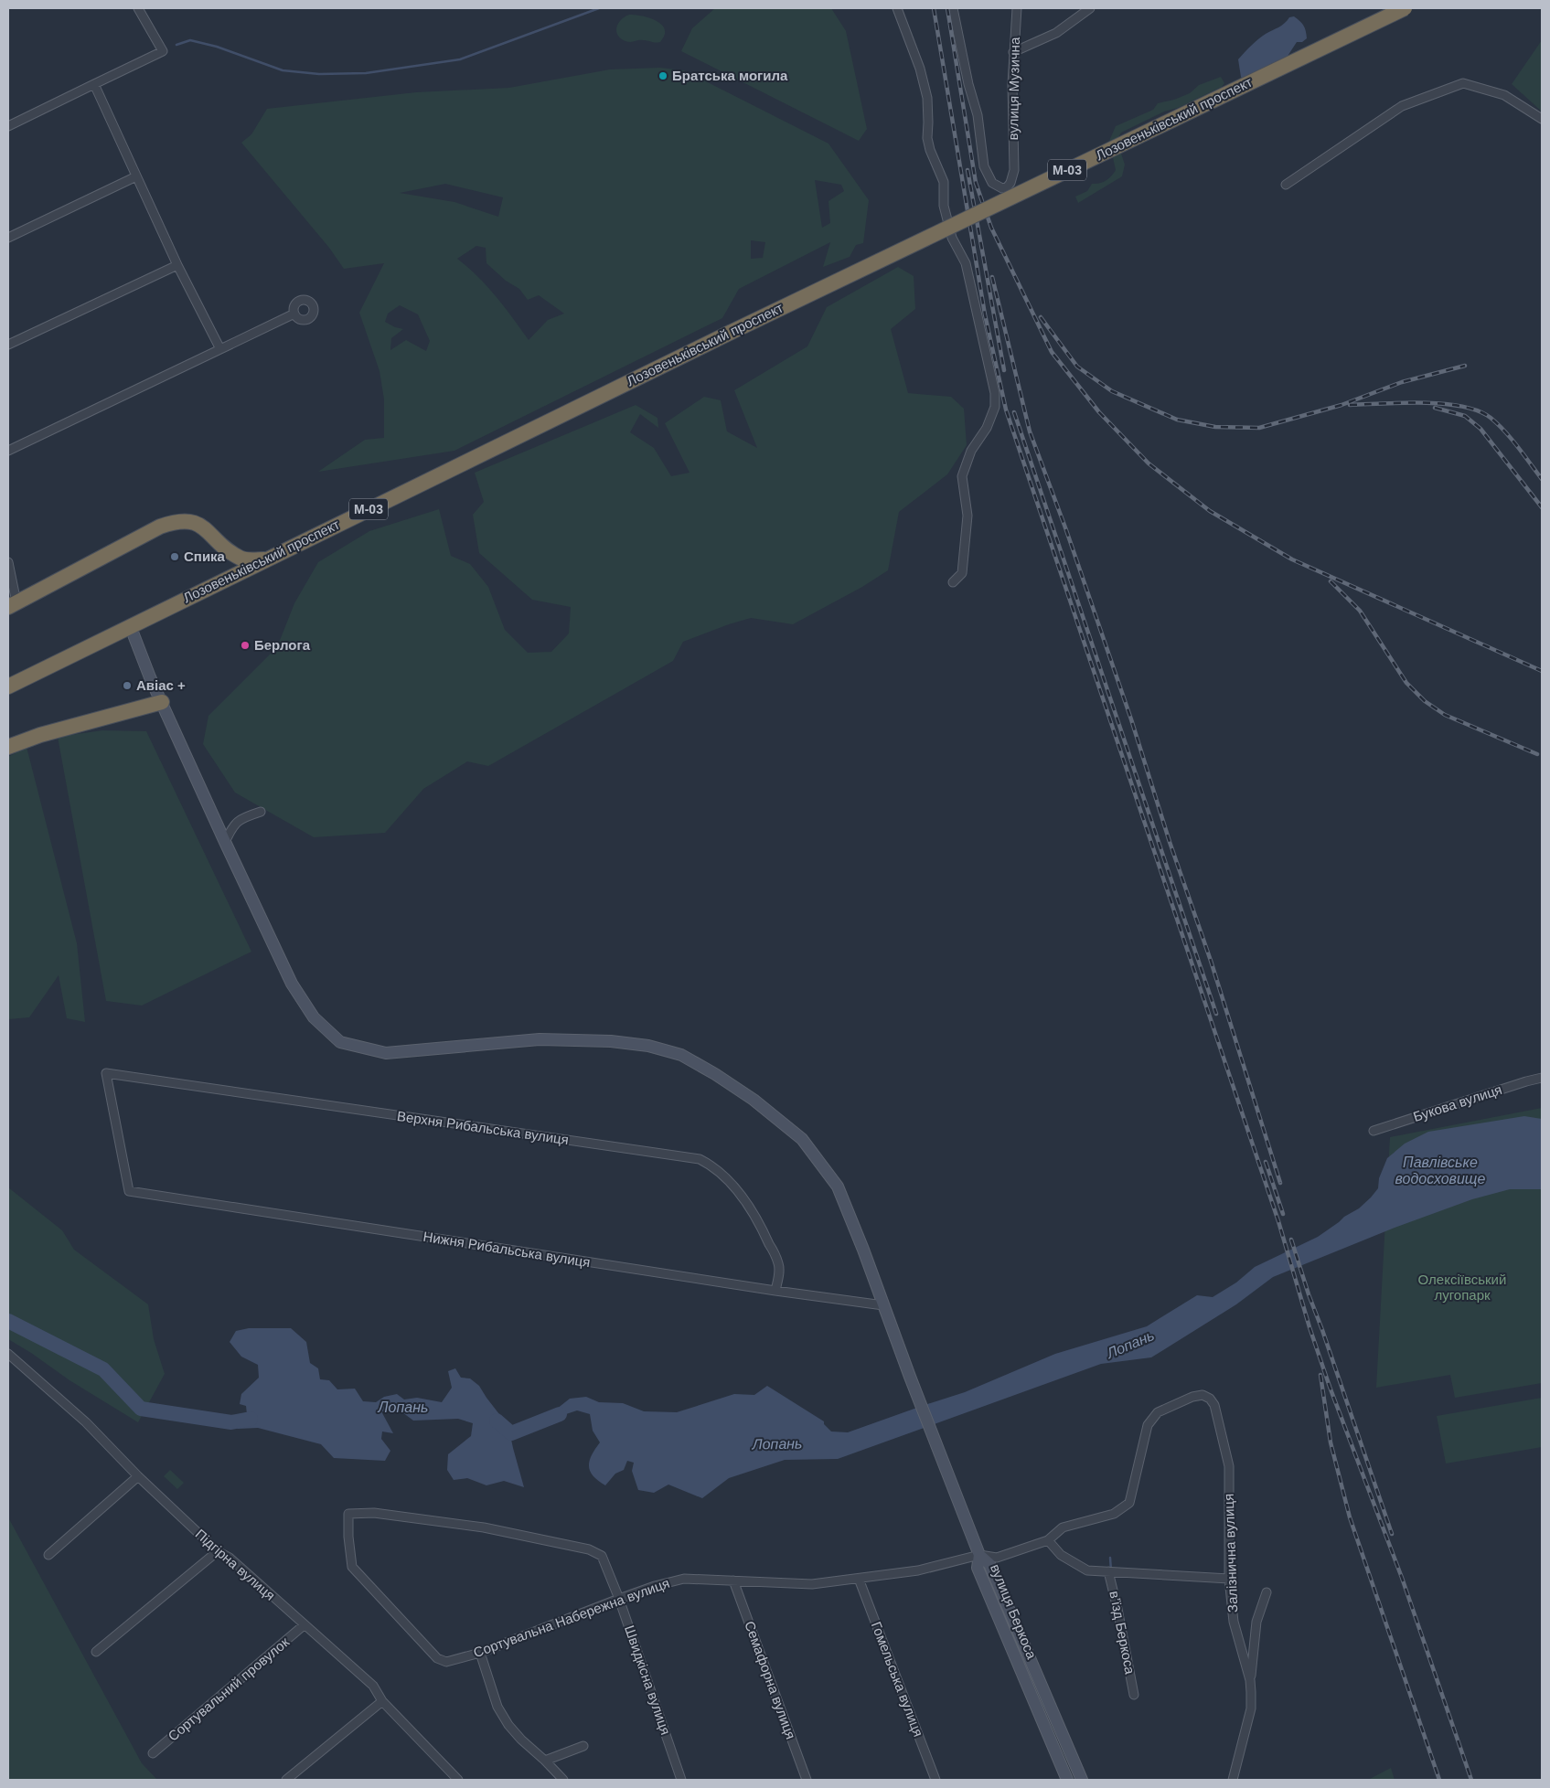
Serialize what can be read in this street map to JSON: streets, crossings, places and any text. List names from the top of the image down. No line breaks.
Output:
{"streets":{"highway":["Лозовеньківський проспект","М-03"],"street":["вулиця Музична","Букова вулиця","Верхня Рибальська вулиця","Нижня Рибальська вулиця","Залізнична вулиця","Підгірна вулиця","вулиця Беркоса","Сортувальна Набережна вулиця","в’їзд Беркоса","Гомельська вулиця","Швидкісна вулиця","Семафорна вулиця","Сортувальний провулок"]},"crossings":[["Верхня Рибальська вулиця","Нижня Рибальська вулиця"],["Залізнична вулиця","Сортувальна Набережна вулиця"],["Підгірна вулиця","Сортувальний провулок"],["вулиця Беркоса","Сортувальна Набережна вулиця"],["Сортувальна Набережна вулиця","Гомельська вулиця"],["Сортувальна Набережна вулиця","Швидкісна вулиця"],["Сортувальна Набережна вулиця","Семафорна вулиця"]],"water":["Павлівське водосховище","Лопань"],"parks":["Олексіївський лугопарк"],"places":["Братська могила","Спика","Берлога","Авiас +"]}
